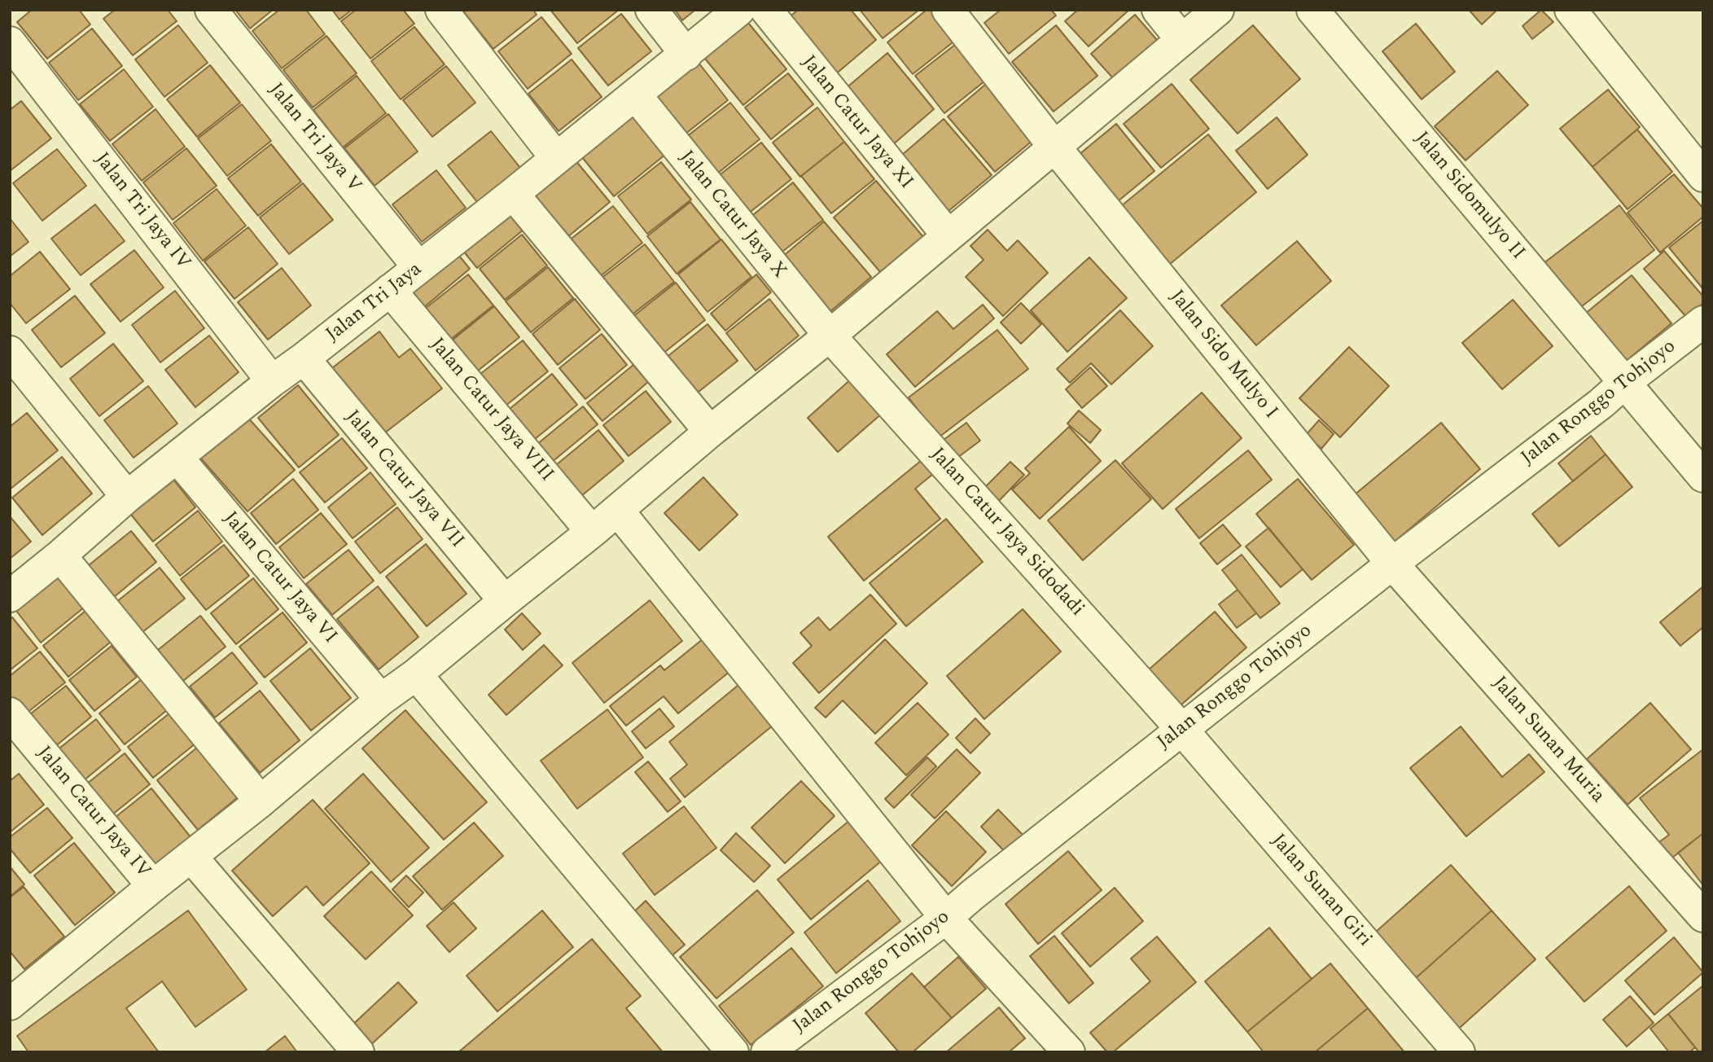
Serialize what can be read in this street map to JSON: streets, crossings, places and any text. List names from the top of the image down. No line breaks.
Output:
{"streets":{"street":["Jalan Catur Jaya XI","Jalan Tri Jaya V","Jalan Sidomulyo II","Jalan Tri Jaya IV","Jalan Catur Jaya X","Jalan Tri Jaya","Jalan Sido Mulyo I","Jalan Ronggo Tohjoyo","Jalan Catur Jaya VIII","Jalan Catur Jaya VII","Jalan Catur Jaya Sidodadi","Jalan Catur Jaya VI","Jalan Sunan Muria","Jalan Catur Jaya IV","Jalan Sunan Giri"]},"crossings":[["Jalan Tri Jaya V","Jalan Tri Jaya"],["Jalan Sidomulyo II","Jalan Ronggo Tohjoyo"],["Jalan Tri Jaya IV","Jalan Tri Jaya"],["Jalan Catur Jaya X","Jalan Tri Jaya"],["Jalan Catur Jaya X","Jalan Catur Jaya Sidodadi"],["Jalan Tri Jaya","Jalan Catur Jaya VIII"],["Jalan Tri Jaya","Jalan Catur Jaya VII"],["Jalan Tri Jaya","Jalan Catur Jaya VI"],["Jalan Sido Mulyo I","Jalan Ronggo Tohjoyo"],["Jalan Sido Mulyo I","Jalan Sunan Muria"],["Jalan Ronggo Tohjoyo","Jalan Catur Jaya Sidodadi"],["Jalan Ronggo Tohjoyo","Jalan Sunan Muria"],["Jalan Ronggo Tohjoyo","Jalan Sunan Giri"],["Jalan Catur Jaya Sidodadi","Jalan Sunan Giri"]]}
